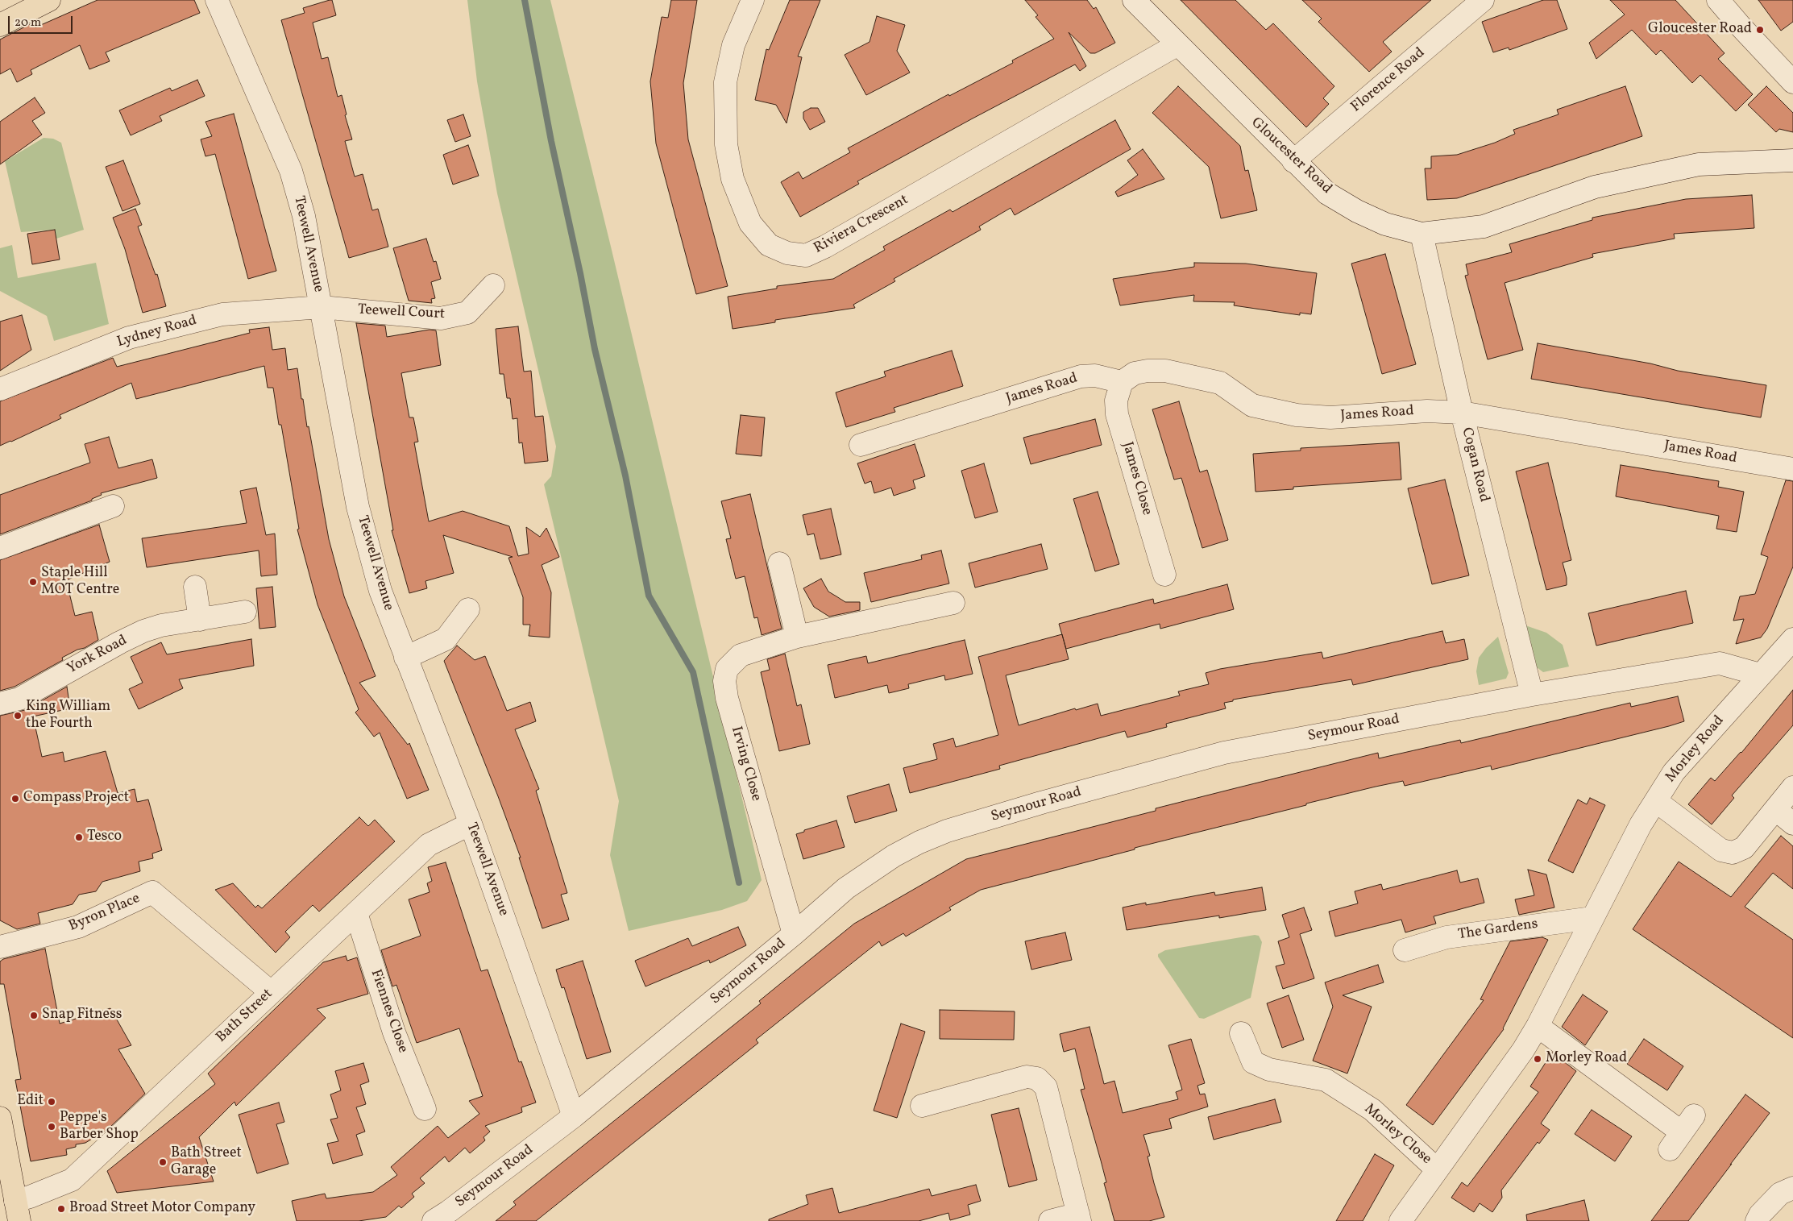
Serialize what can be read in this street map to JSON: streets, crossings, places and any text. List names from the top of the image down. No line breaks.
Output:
{"streets":{"street":["Florence Road","Gloucester Road","Riviera Crescent","Teewell Avenue","Teewell Court","Lydney Road","James Road","Cogan Road","James Close","York Road","Seymour Road","Morley Road","Irving Close","Byron Place","The Gardens","Fiennes Close","Bath Street","Morley Close"]},"crossings":[["Florence Road","Gloucester Road"],["Gloucester Road","Riviera Crescent"],["Gloucester Road","Cogan Road"],["Teewell Avenue","Teewell Court"],["Teewell Avenue","Lydney Road"],["Teewell Avenue","Seymour Road"],["Teewell Avenue","Bath Street"],["Teewell Court","Lydney Road"],["James Road","Cogan Road"],["James Road","James Close"],["Cogan Road","Seymour Road"],["Seymour Road","Morley Road"],["Seymour Road","Irving Close"],["Morley Road","The Gardens"],["Morley Road","Morley Close"],["Byron Place","Bath Street"],["Fiennes Close","Bath Street"]],"places":["Gloucester Road","Staple Hill MOT Centre","King William the Fourth","Compass Project","Tesco","Snap Fitness","Morley Road","Edit","Peppe's Barber Shop","Bath Street Garage","Broad Street Motor Company"],"scale_bar":"20 m"}
